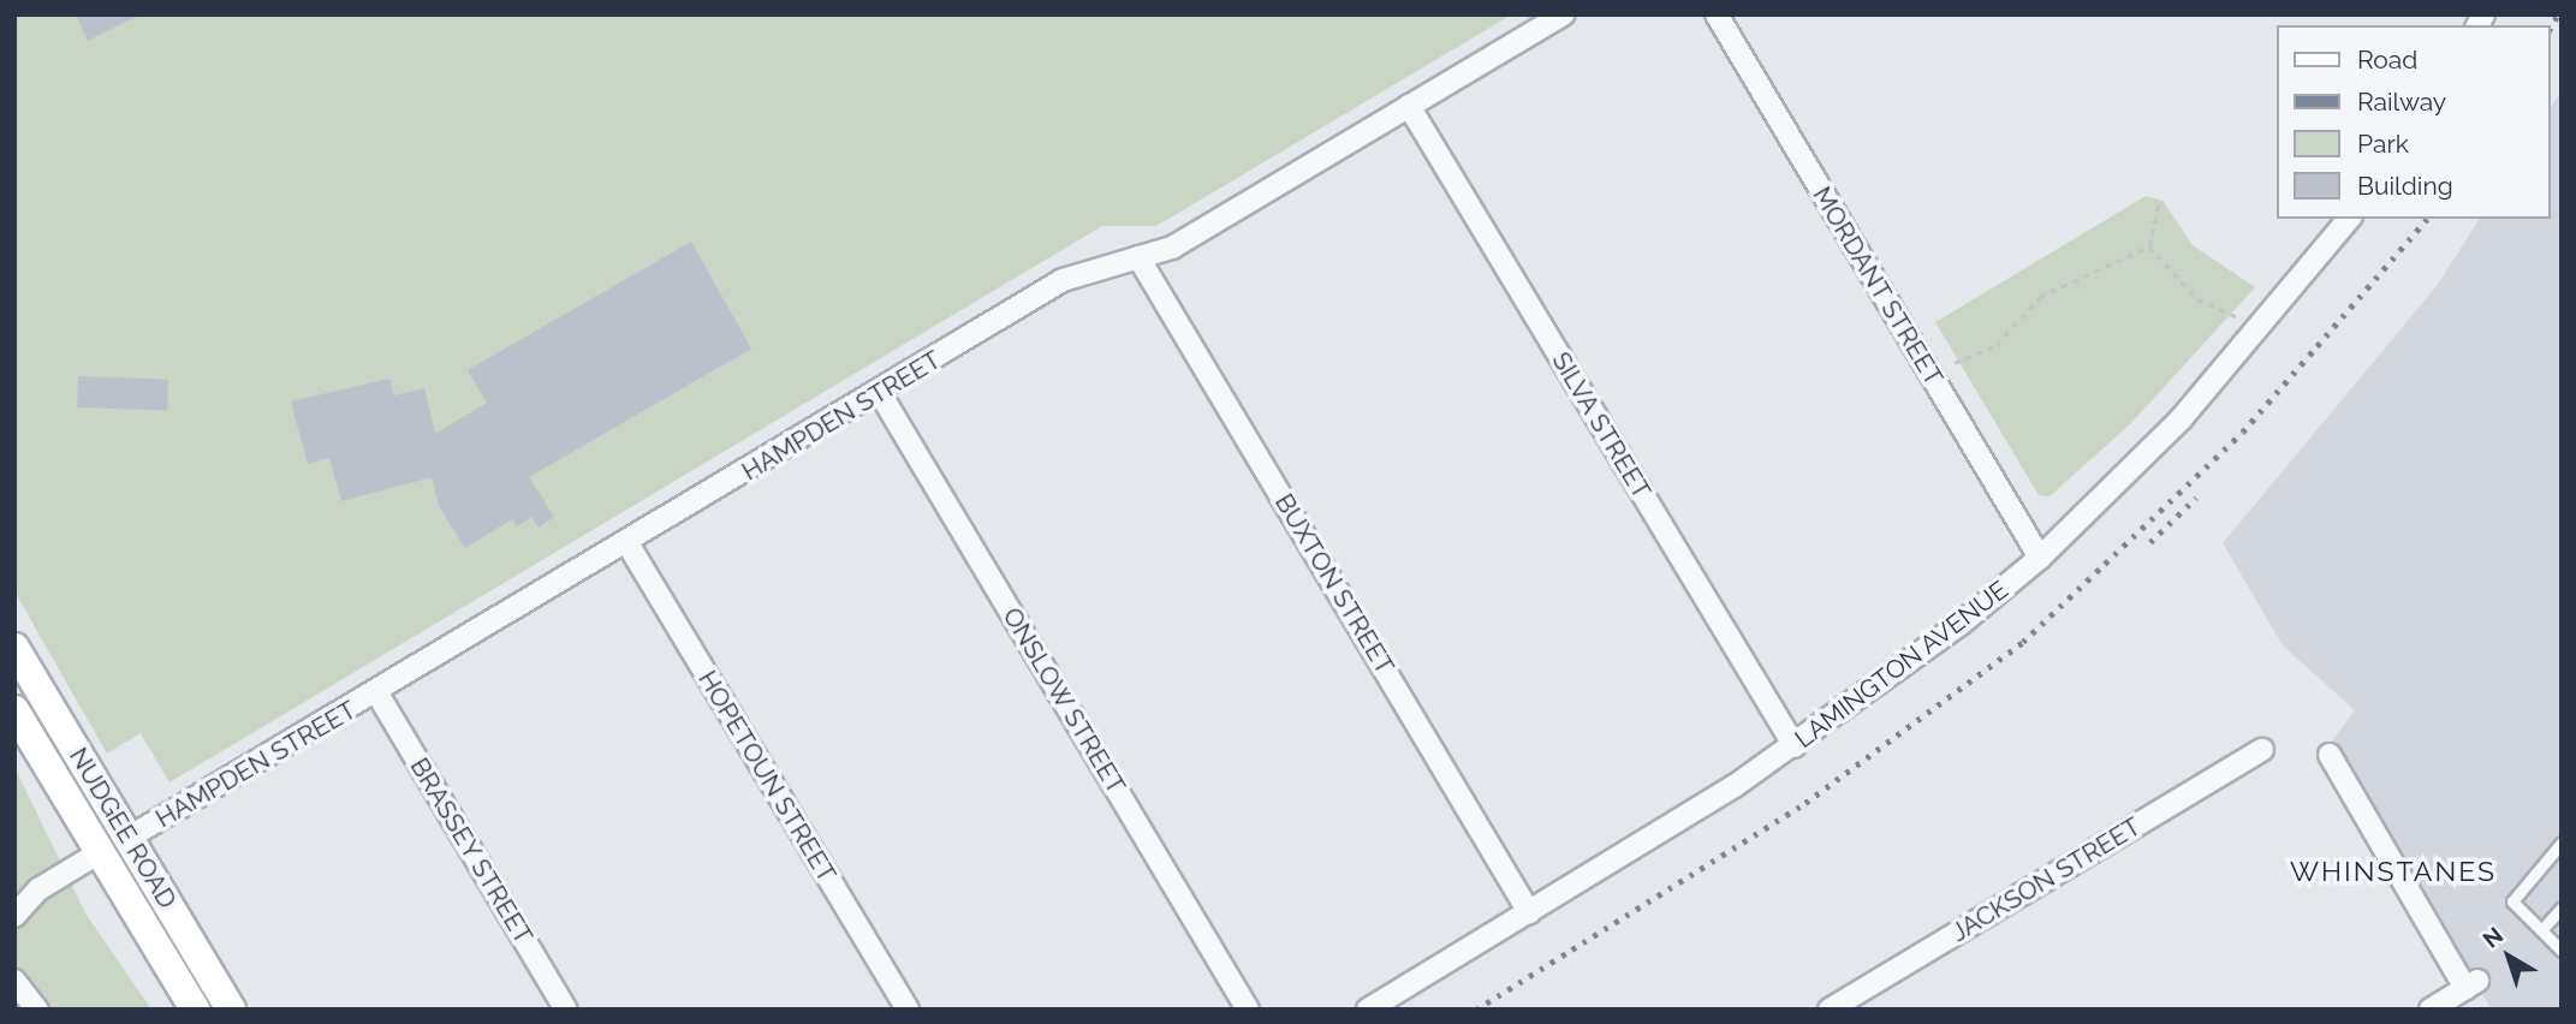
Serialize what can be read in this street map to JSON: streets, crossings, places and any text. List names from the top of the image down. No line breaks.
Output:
{"streets":{"main road":["NUDGEE ROAD"],"street":["MORDANT STREET","HAMPDEN STREET","SILVA STREET","BUXTON STREET","LAMINGTON AVENUE","ONSLOW STREET","HOPETOUN STREET","BRASSEY STREET","JACKSON STREET"]},"crossings":[["MORDANT STREET","LAMINGTON AVENUE"],["HAMPDEN STREET","SILVA STREET"],["HAMPDEN STREET","BUXTON STREET"],["HAMPDEN STREET","ONSLOW STREET"],["HAMPDEN STREET","HOPETOUN STREET"],["HAMPDEN STREET","NUDGEE ROAD"],["HAMPDEN STREET","BRASSEY STREET"],["SILVA STREET","LAMINGTON AVENUE"],["BUXTON STREET","LAMINGTON AVENUE"]],"districts":["WHINSTANES"],"legend":["Road","Railway","Park","Building"],"north":"top left"}
